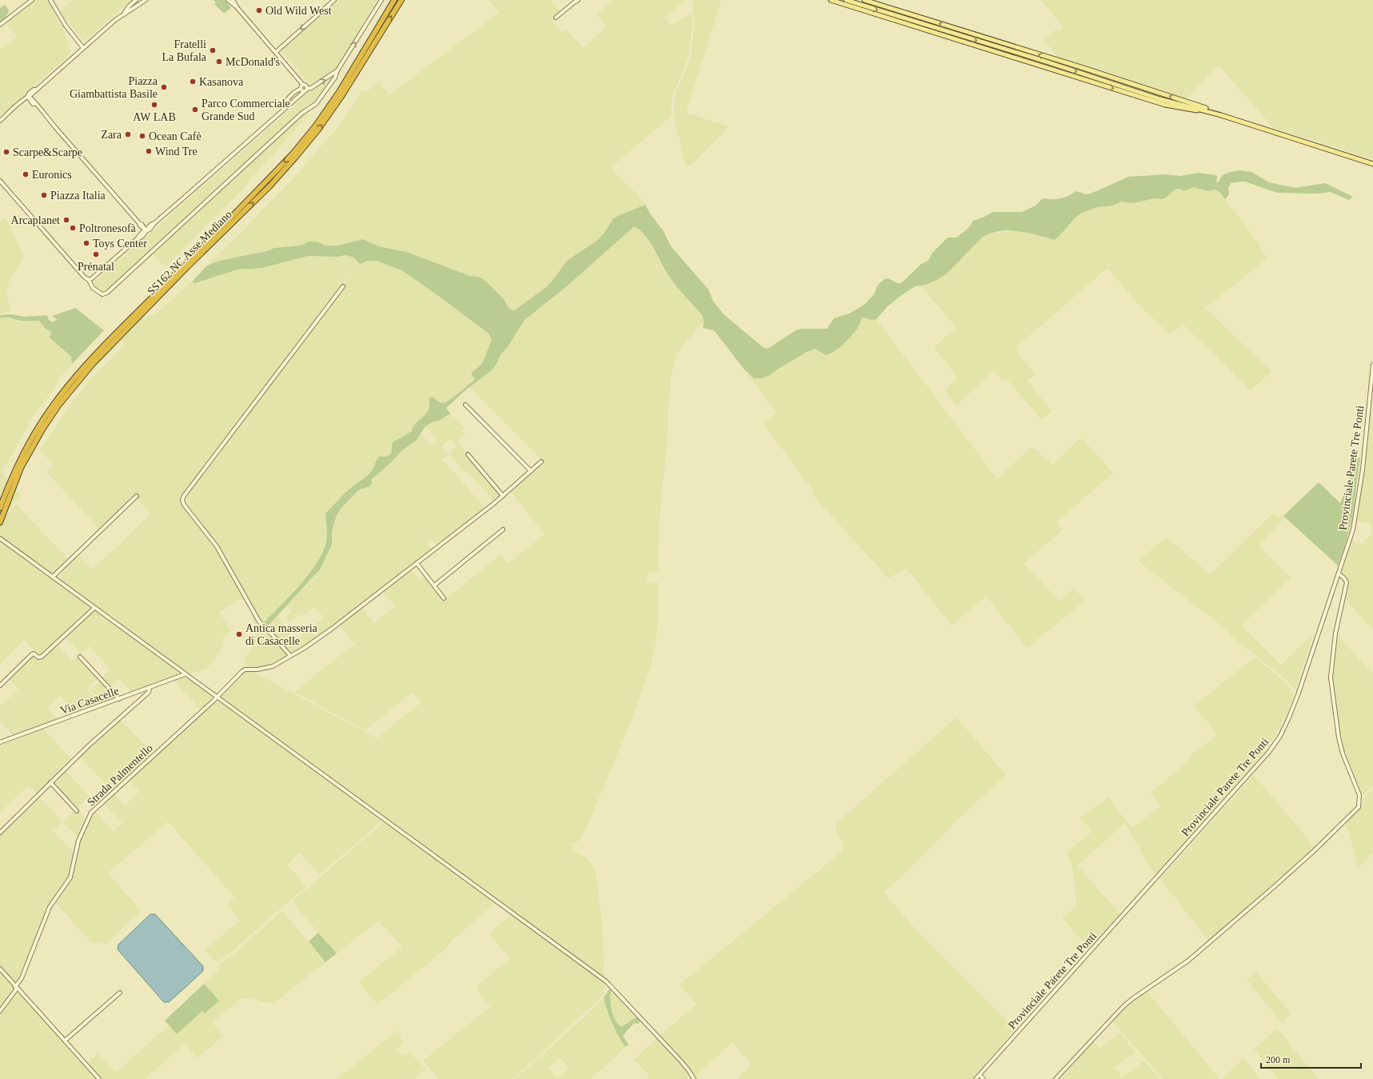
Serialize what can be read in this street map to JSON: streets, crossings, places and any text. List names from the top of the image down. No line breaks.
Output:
{"streets":{"highway":["SS162 NC Asse Mediano"],"street":["Provinciale Parete Tre Ponti","Via Casacelle","Strada Palmentello"]},"places":["Old Wild West","Fratelli La Bufala","McDonald's","Kasanova","Piazza Giambattista Basile","AW LAB","Parco Commerciale Grande Sud","Zara","Ocean Cafè","Wind Tre","Scarpe&Scarpe","Euronics","Piazza Italia","Arcaplanet","Poltronesofà","Toys Center","Prénatal","Antica masseria di Casacelle"],"scale_bar":"200 m"}
